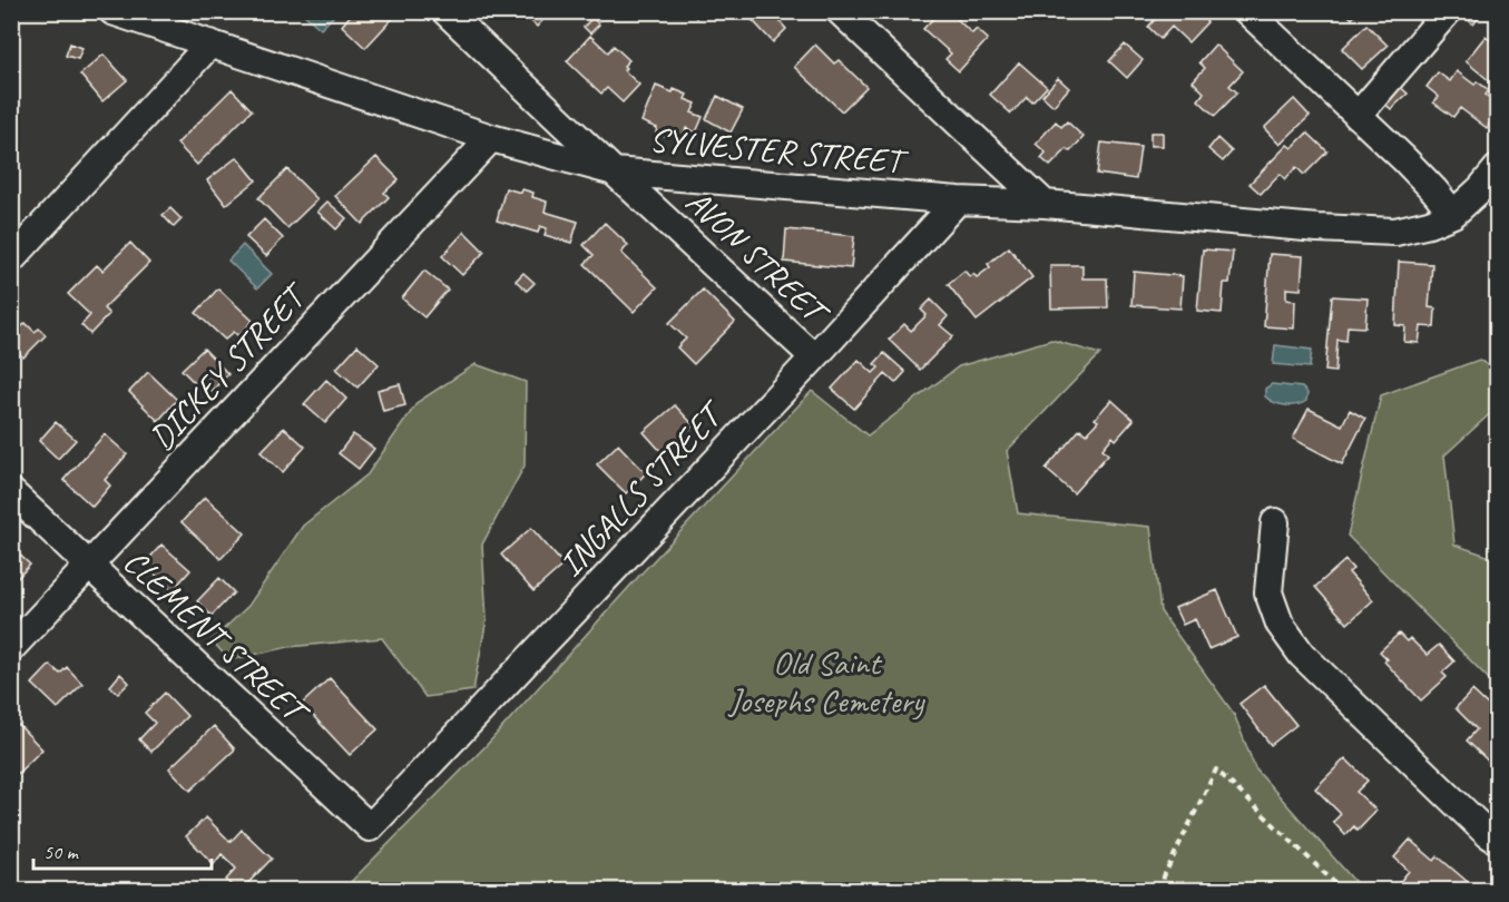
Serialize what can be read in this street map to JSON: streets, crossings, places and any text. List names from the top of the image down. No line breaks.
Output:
{"streets":{"street":["SYLVESTER STREET","AVON STREET","DICKEY STREET","INGALLS STREET","CLEMENT STREET"]},"crossings":[["SYLVESTER STREET","AVON STREET"],["SYLVESTER STREET","DICKEY STREET"],["SYLVESTER STREET","INGALLS STREET"],["AVON STREET","INGALLS STREET"],["DICKEY STREET","CLEMENT STREET"],["INGALLS STREET","CLEMENT STREET"]],"parks":["Old Saint Josephs Cemetery"],"scale_bar":"50 m"}
